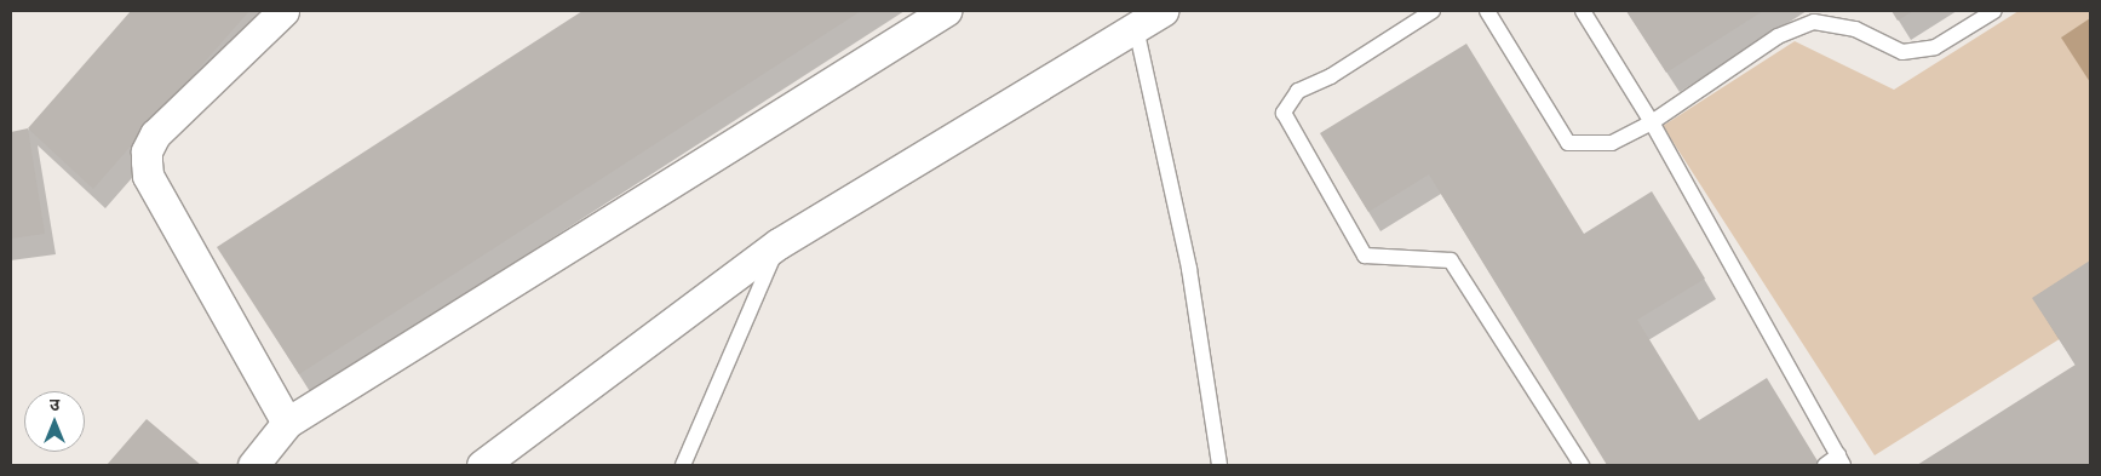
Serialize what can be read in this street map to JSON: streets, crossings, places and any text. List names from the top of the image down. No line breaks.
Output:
{"north":"top"}
